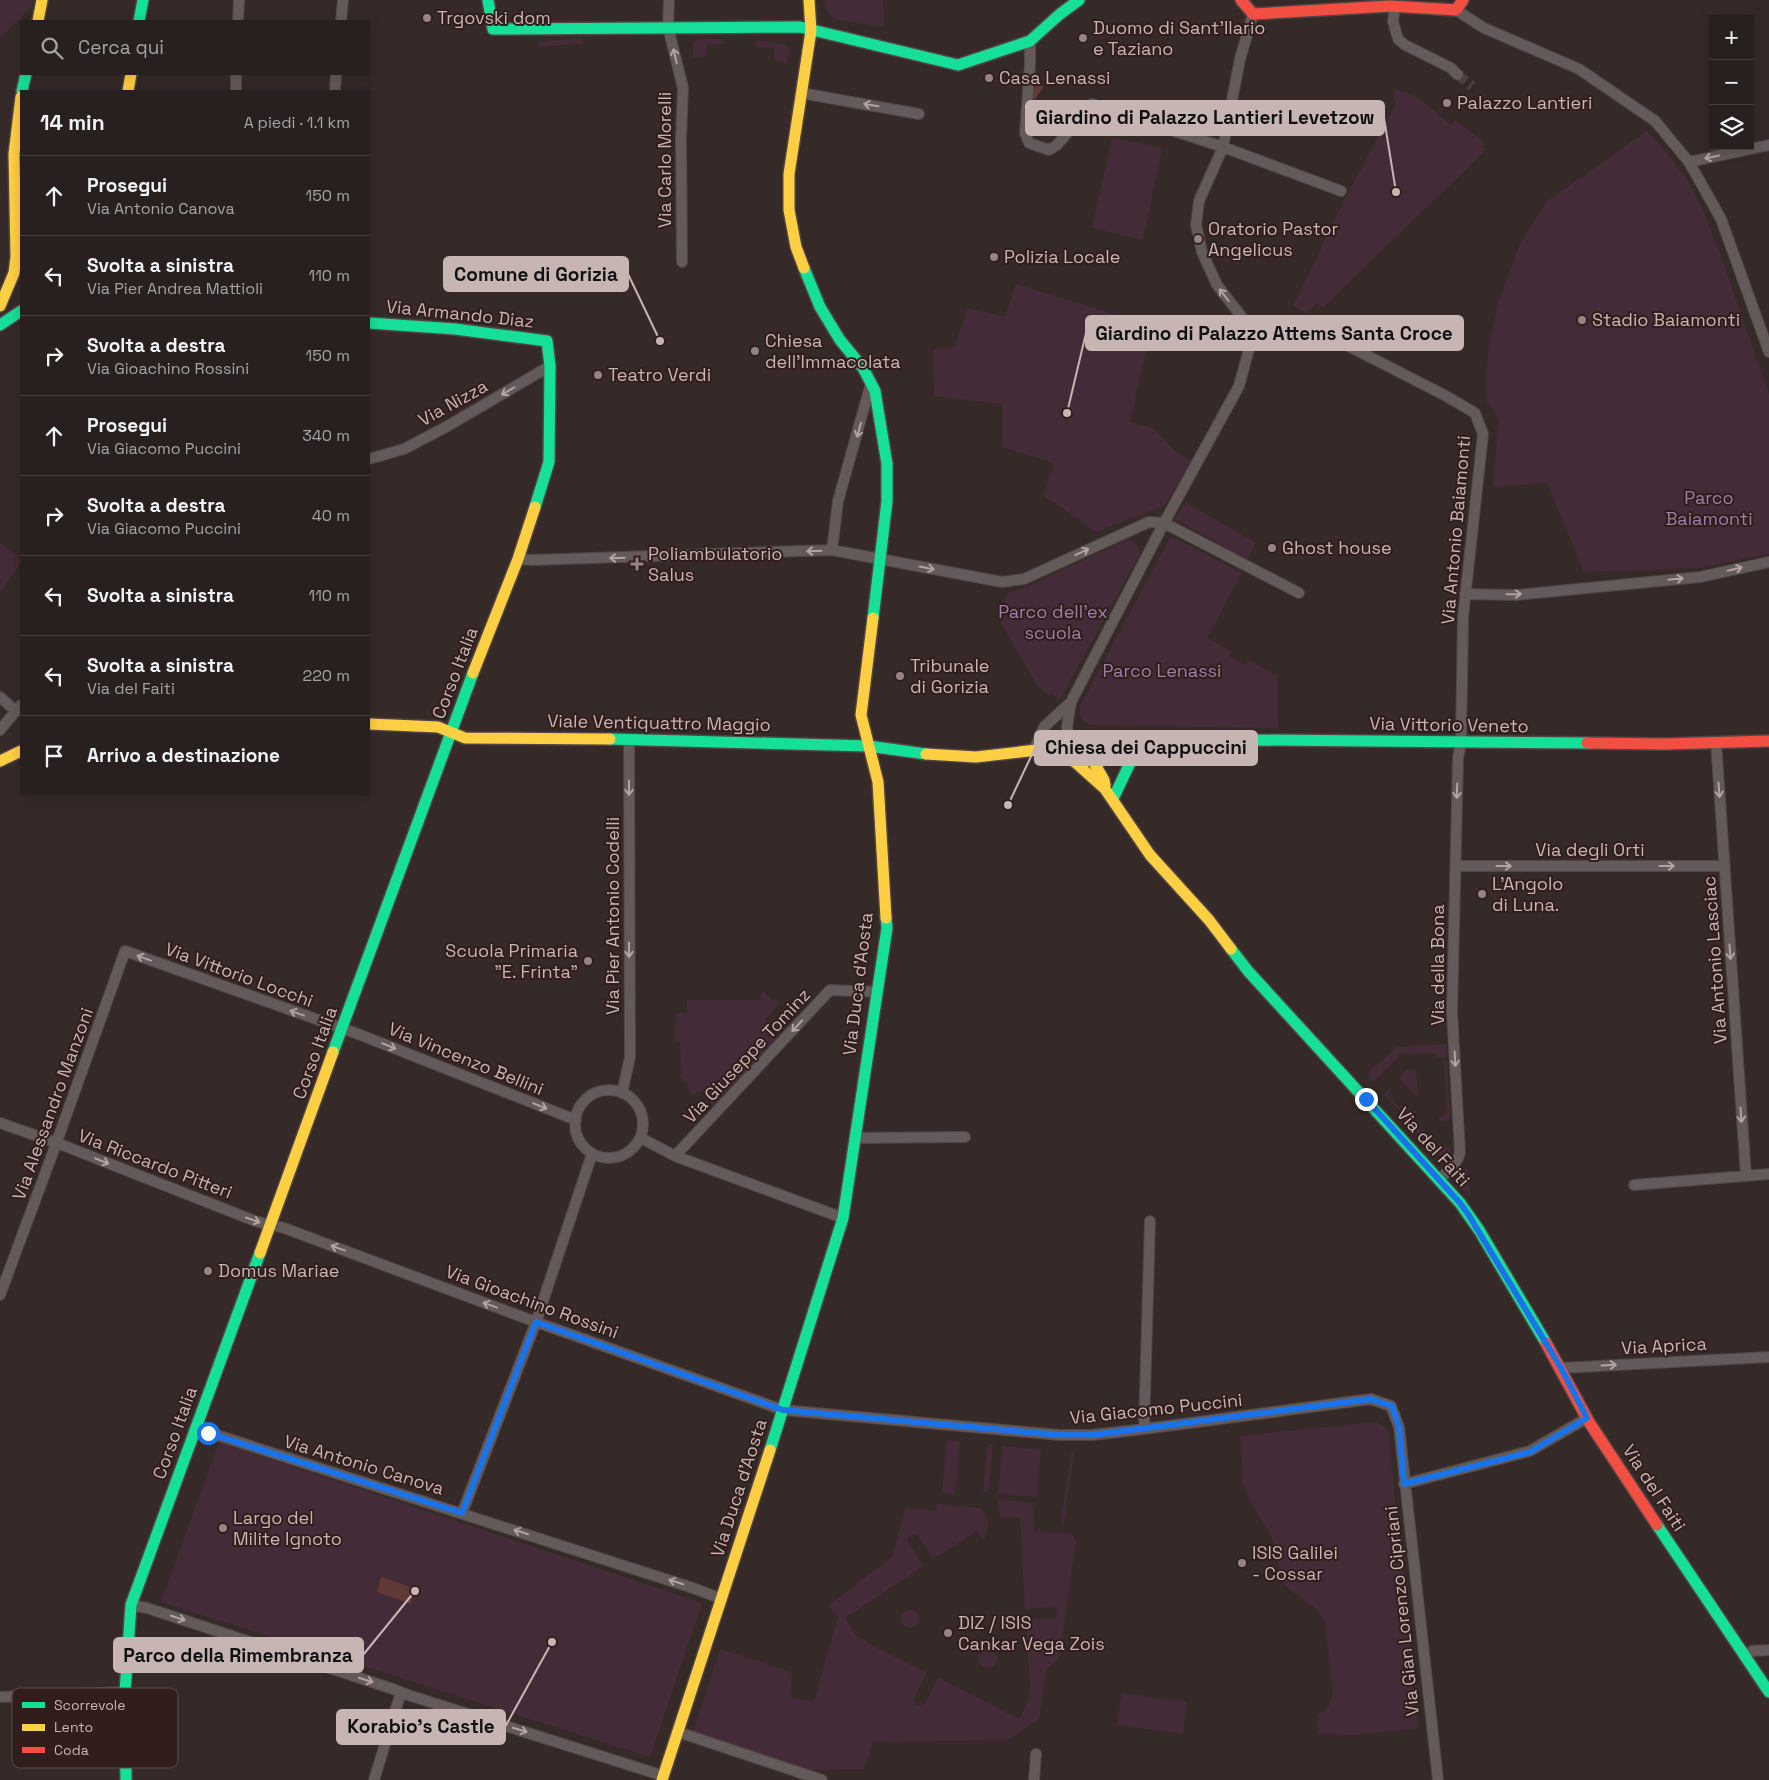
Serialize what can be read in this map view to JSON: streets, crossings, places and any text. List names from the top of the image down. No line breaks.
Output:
{"streets":{"main road":["Via Armando Diaz","Corso Italia","Viale Ventiquattro Maggio","Via Vittorio Veneto","Via Duca d'Aosta","Via del Faiti"],"street":["Via Carlo Morelli","Via Nizza","Via Antonio Baiamonti","Via degli Orti","Via Pier Antonio Codelli","Via Antonio Lasciac","Via della Bona","Via Vittorio Locchi","Via Giuseppe Tominz","Via Vincenzo Bellini","Via Alessandro Manzoni","Via Riccardo Pitteri","Via Gioachino Rossini","Via Aprica","Via Giacomo Puccini","Via Antonio Canova","Via Gian Lorenzo Cipriani"]},"crossings":[["Via Armando Diaz","Corso Italia"],["Via Nizza","Corso Italia"],["Via Antonio Baiamonti","Via Vittorio Veneto"],["Via Antonio Baiamonti","Via della Bona"],["Corso Italia","Viale Ventiquattro Maggio"],["Corso Italia","Via Vittorio Locchi"],["Corso Italia","Via Vincenzo Bellini"],["Corso Italia","Via Riccardo Pitteri"],["Corso Italia","Via Gioachino Rossini"],["Corso Italia","Via Antonio Canova"],["Viale Ventiquattro Maggio","Via Vittorio Veneto"],["Viale Ventiquattro Maggio","Via Pier Antonio Codelli"],["Viale Ventiquattro Maggio","Via Duca d'Aosta"],["Via Vittorio Veneto","Via Antonio Lasciac"],["Via Vittorio Veneto","Via della Bona"],["Via degli Orti","Via Antonio Lasciac"],["Via degli Orti","Via della Bona"],["Via Pier Antonio Codelli","Via Vincenzo Bellini"],["Via della Bona","Via del Faiti"],["Via Vittorio Locchi","Via Vincenzo Bellini"],["Via Vittorio Locchi","Via Alessandro Manzoni"],["Via Duca d'Aosta","Via Giuseppe Tominz"],["Via Duca d'Aosta","Via Gioachino Rossini"],["Via Duca d'Aosta","Via Giacomo Puccini"],["Via Duca d'Aosta","Via Antonio Canova"],["Via Alessandro Manzoni","Via Riccardo Pitteri"],["Via del Faiti","Via Aprica"],["Via del Faiti","Via Gian Lorenzo Cipriani"],["Via Riccardo Pitteri","Via Gioachino Rossini"],["Via Gioachino Rossini","Via Giacomo Puccini"],["Via Giacomo Puccini","Via Gian Lorenzo Cipriani"]],"one_way":["Via Carlo Morelli","Via Nizza","Via degli Orti","Via Pier Antonio Codelli","Via Antonio Lasciac","Via della Bona","Via Vittorio Locchi","Via Giuseppe Tominz","Via Vincenzo Bellini","Via Riccardo Pitteri","Via Gioachino Rossini","Via Aprica","Via Antonio Canova"],"parks":["Parco Baiamonti","Parco dell'ex scuola","Parco Lenassi"],"places":{"other":["Trgovski dom","Duomo di Sant'Ilario e Taziano","Casa Lenassi","Palazzo Lantieri","Giardino di Palazzo Lantieri Levetzow","Oratorio Pastor Angelicus","Polizia Locale","Stadio Baiamonti","Comune di Gorizia","Chiesa dell'Immacolata","Teatro Verdi","Giardino di Palazzo Attems Santa Croce","Ghost house","Tribunale di Gorizia","Chiesa dei Cappuccini","L'Angolo di Luna.","Scuola Primaria \"E. Frinta\"","Domus Mariae","Largo del Milite Ignoto","ISIS Galilei - Cossar","Parco della Rimembranza","DIZ / ISIS Cankar Vega Zois","Korabio's Castle"],"health":["Poliambulatorio Salus"]},"legend":["Scorrevole","Lento","Coda"],"page":{"map_buttons":["+","−"],"search":"Cerca qui","heading":["14 min","A piedi · 1.1 km"],"list":[["Prosegui","Via Antonio Canova","150 m"],["Svolta a sinistra","Via Pier Andrea Mattioli","110 m"],["Svolta a destra","Via Gioachino Rossini","150 m"],["Prosegui","Via Giacomo Puccini","340 m"],["Svolta a destra","Via Giacomo Puccini","40 m"],["Svolta a sinistra","110 m"],["Svolta a sinistra","Via del Faiti","220 m"],"Arrivo a destinazione"]}}
